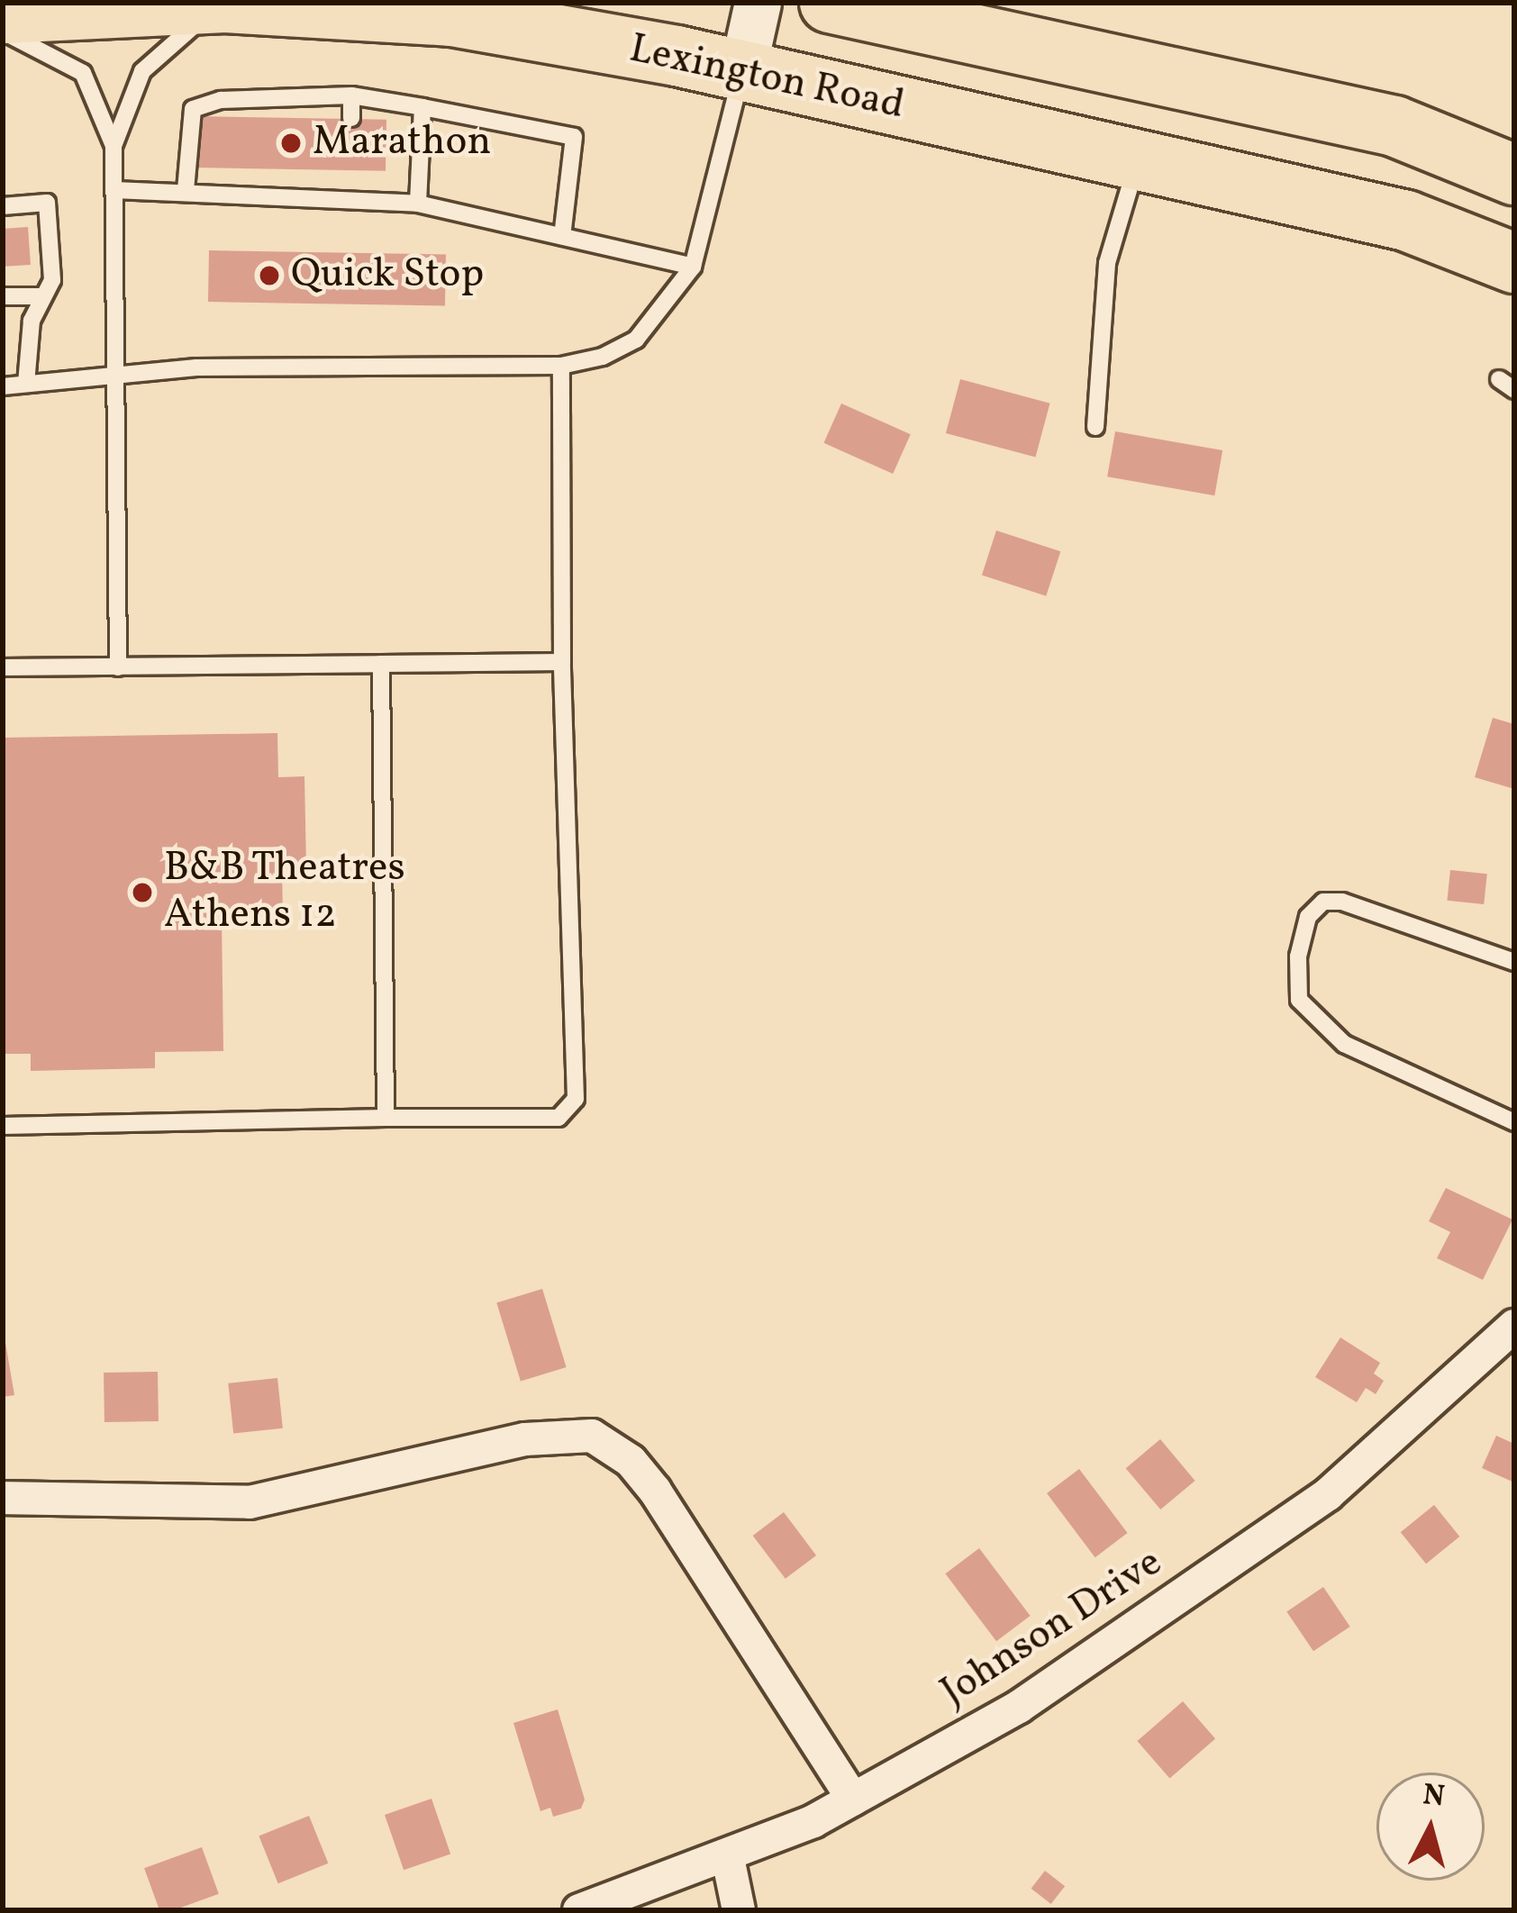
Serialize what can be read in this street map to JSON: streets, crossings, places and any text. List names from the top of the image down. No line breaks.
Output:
{"streets":{"highway":["Lexington Road"],"street":["Johnson Drive"]},"places":["Marathon","Quick Stop","B&B Theatres Athens 12"],"north":"top"}
